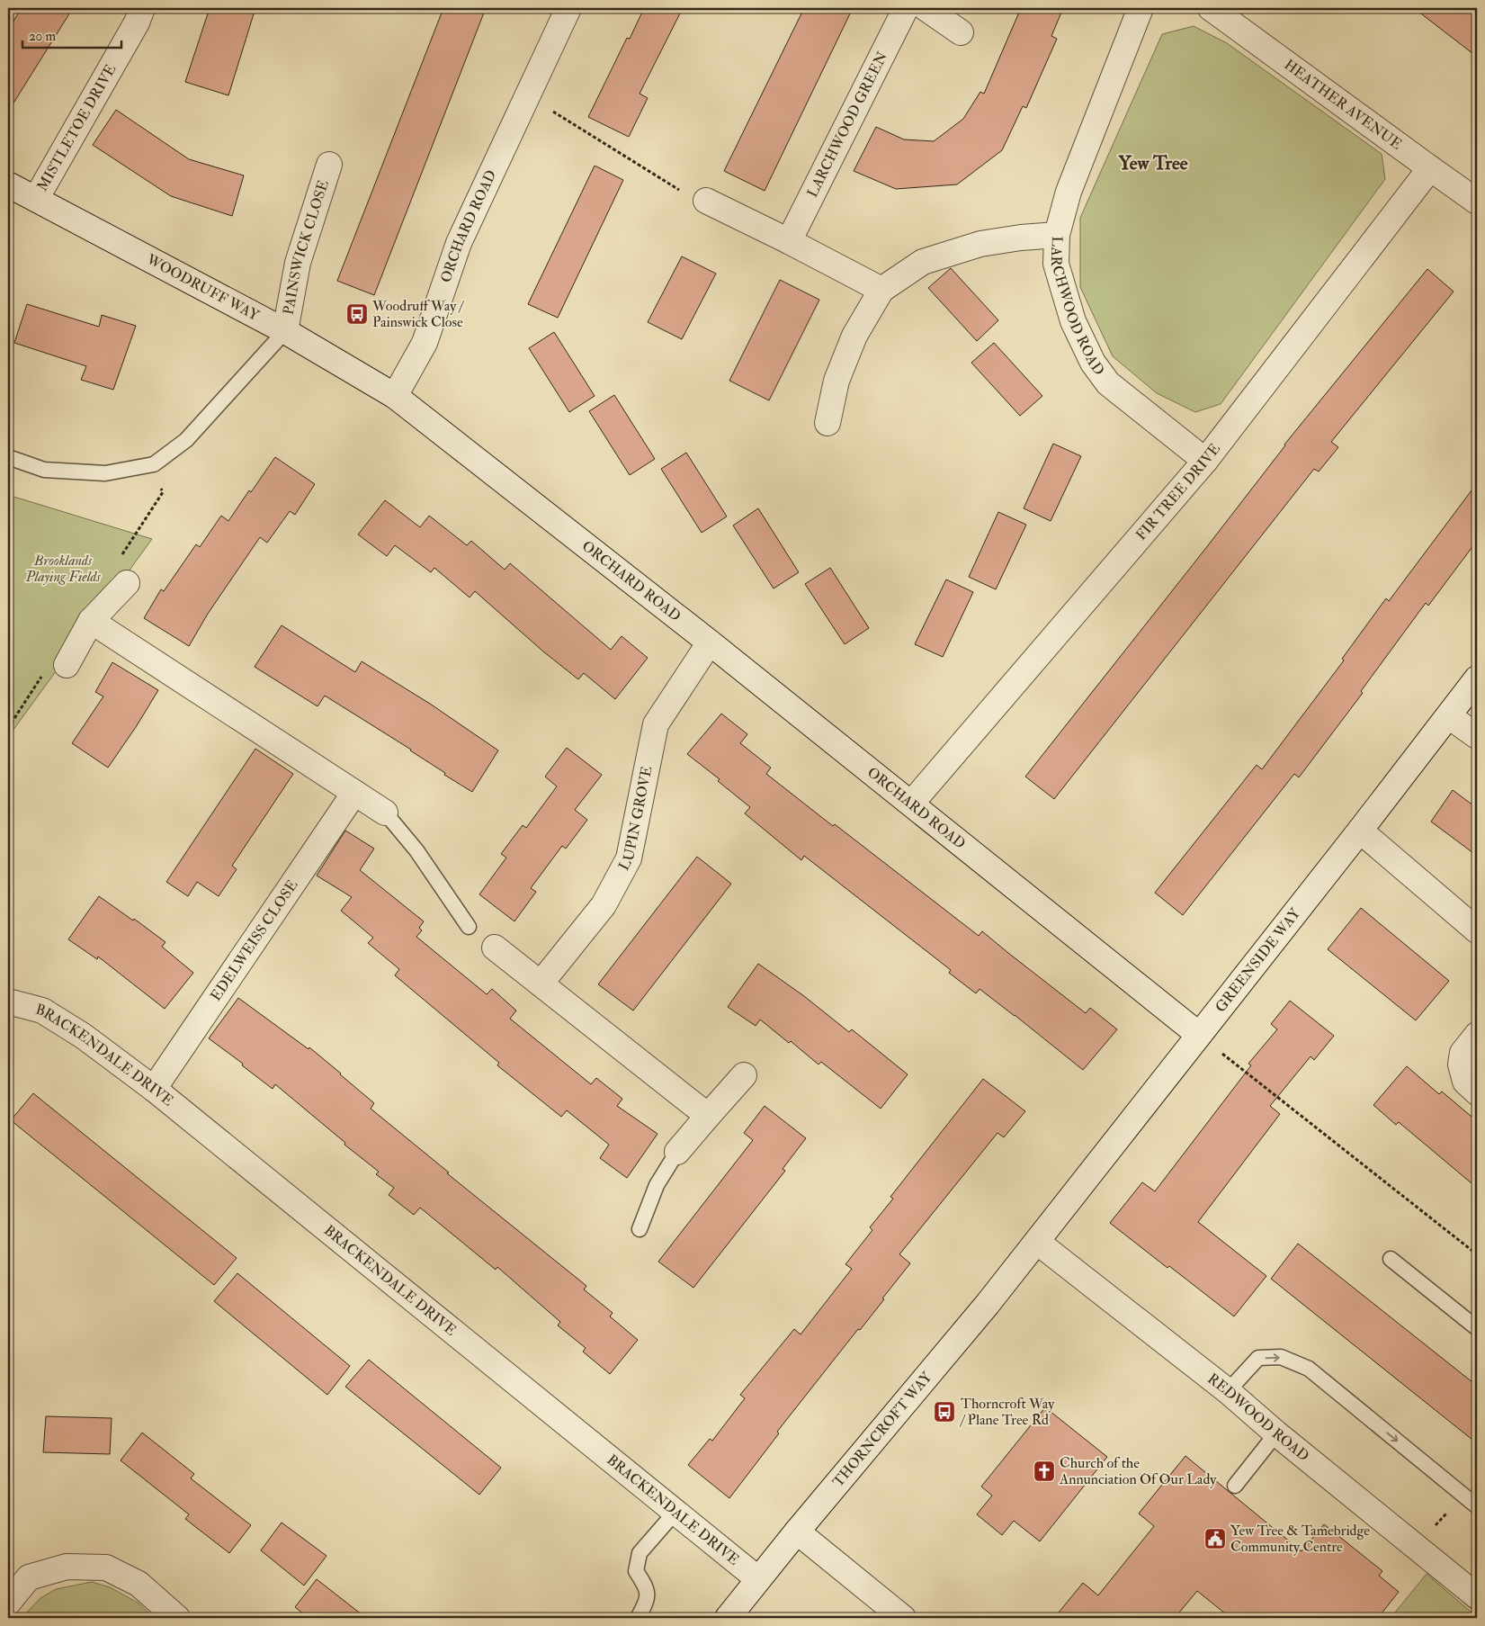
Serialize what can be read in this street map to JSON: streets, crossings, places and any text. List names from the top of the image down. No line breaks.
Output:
{"streets":{"street":["HEATHER AVENUE","LARCHWOOD GREEN","MISTLETOE DRIVE","ORCHARD ROAD","PAINSWICK CLOSE","WOODRUFF WAY","LARCHWOOD ROAD","FIR TREE DRIVE","LUPIN GROVE","EDELWEISS CLOSE","GREENSIDE WAY","BRACKENDALE DRIVE","REDWOOD ROAD","THORNCROFT WAY"]},"crossings":[["HEATHER AVENUE","FIR TREE DRIVE"],["MISTLETOE DRIVE","WOODRUFF WAY"],["ORCHARD ROAD","WOODRUFF WAY"],["ORCHARD ROAD","FIR TREE DRIVE"],["ORCHARD ROAD","LUPIN GROVE"],["ORCHARD ROAD","GREENSIDE WAY"],["PAINSWICK CLOSE","WOODRUFF WAY"],["LARCHWOOD ROAD","FIR TREE DRIVE"],["EDELWEISS CLOSE","BRACKENDALE DRIVE"],["GREENSIDE WAY","REDWOOD ROAD"],["GREENSIDE WAY","THORNCROFT WAY"],["BRACKENDALE DRIVE","THORNCROFT WAY"],["REDWOOD ROAD","THORNCROFT WAY"]],"districts":["Yew Tree"],"parks":["Brooklands Playing Fields"],"places":{"bus stop":["Woodruff Way / Painswick Close","Thorncroft Way / Plane Tree Rd"],"church":["Church of the Annunciation Of Our Lady"],"public building":["Yew Tree & Tamebridge Community Centre"]},"scale_bar":"20 m"}
